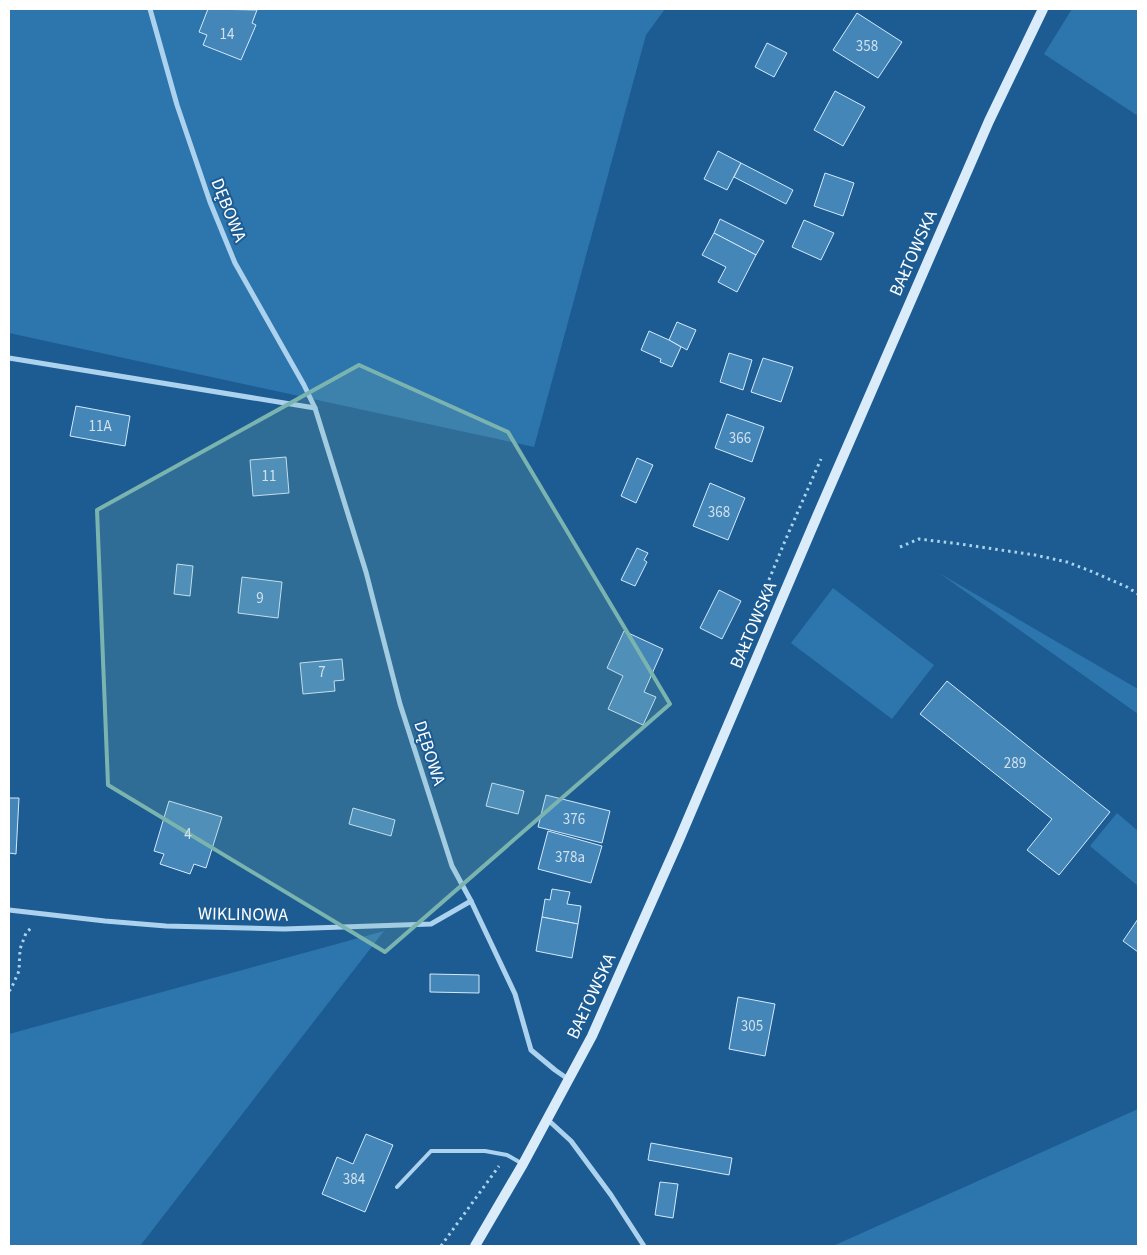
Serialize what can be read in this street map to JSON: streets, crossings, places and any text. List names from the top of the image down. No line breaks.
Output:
{"streets":{"main road":["BAŁTOWSKA"],"street":["DĘBOWA","WIKLINOWA"]},"crossings":[["DĘBOWA","BAŁTOWSKA"],["DĘBOWA","WIKLINOWA"]],"house_numbers":["14","358","11A","366","11","368","9","7","289","376","4","378a","305","384"]}
